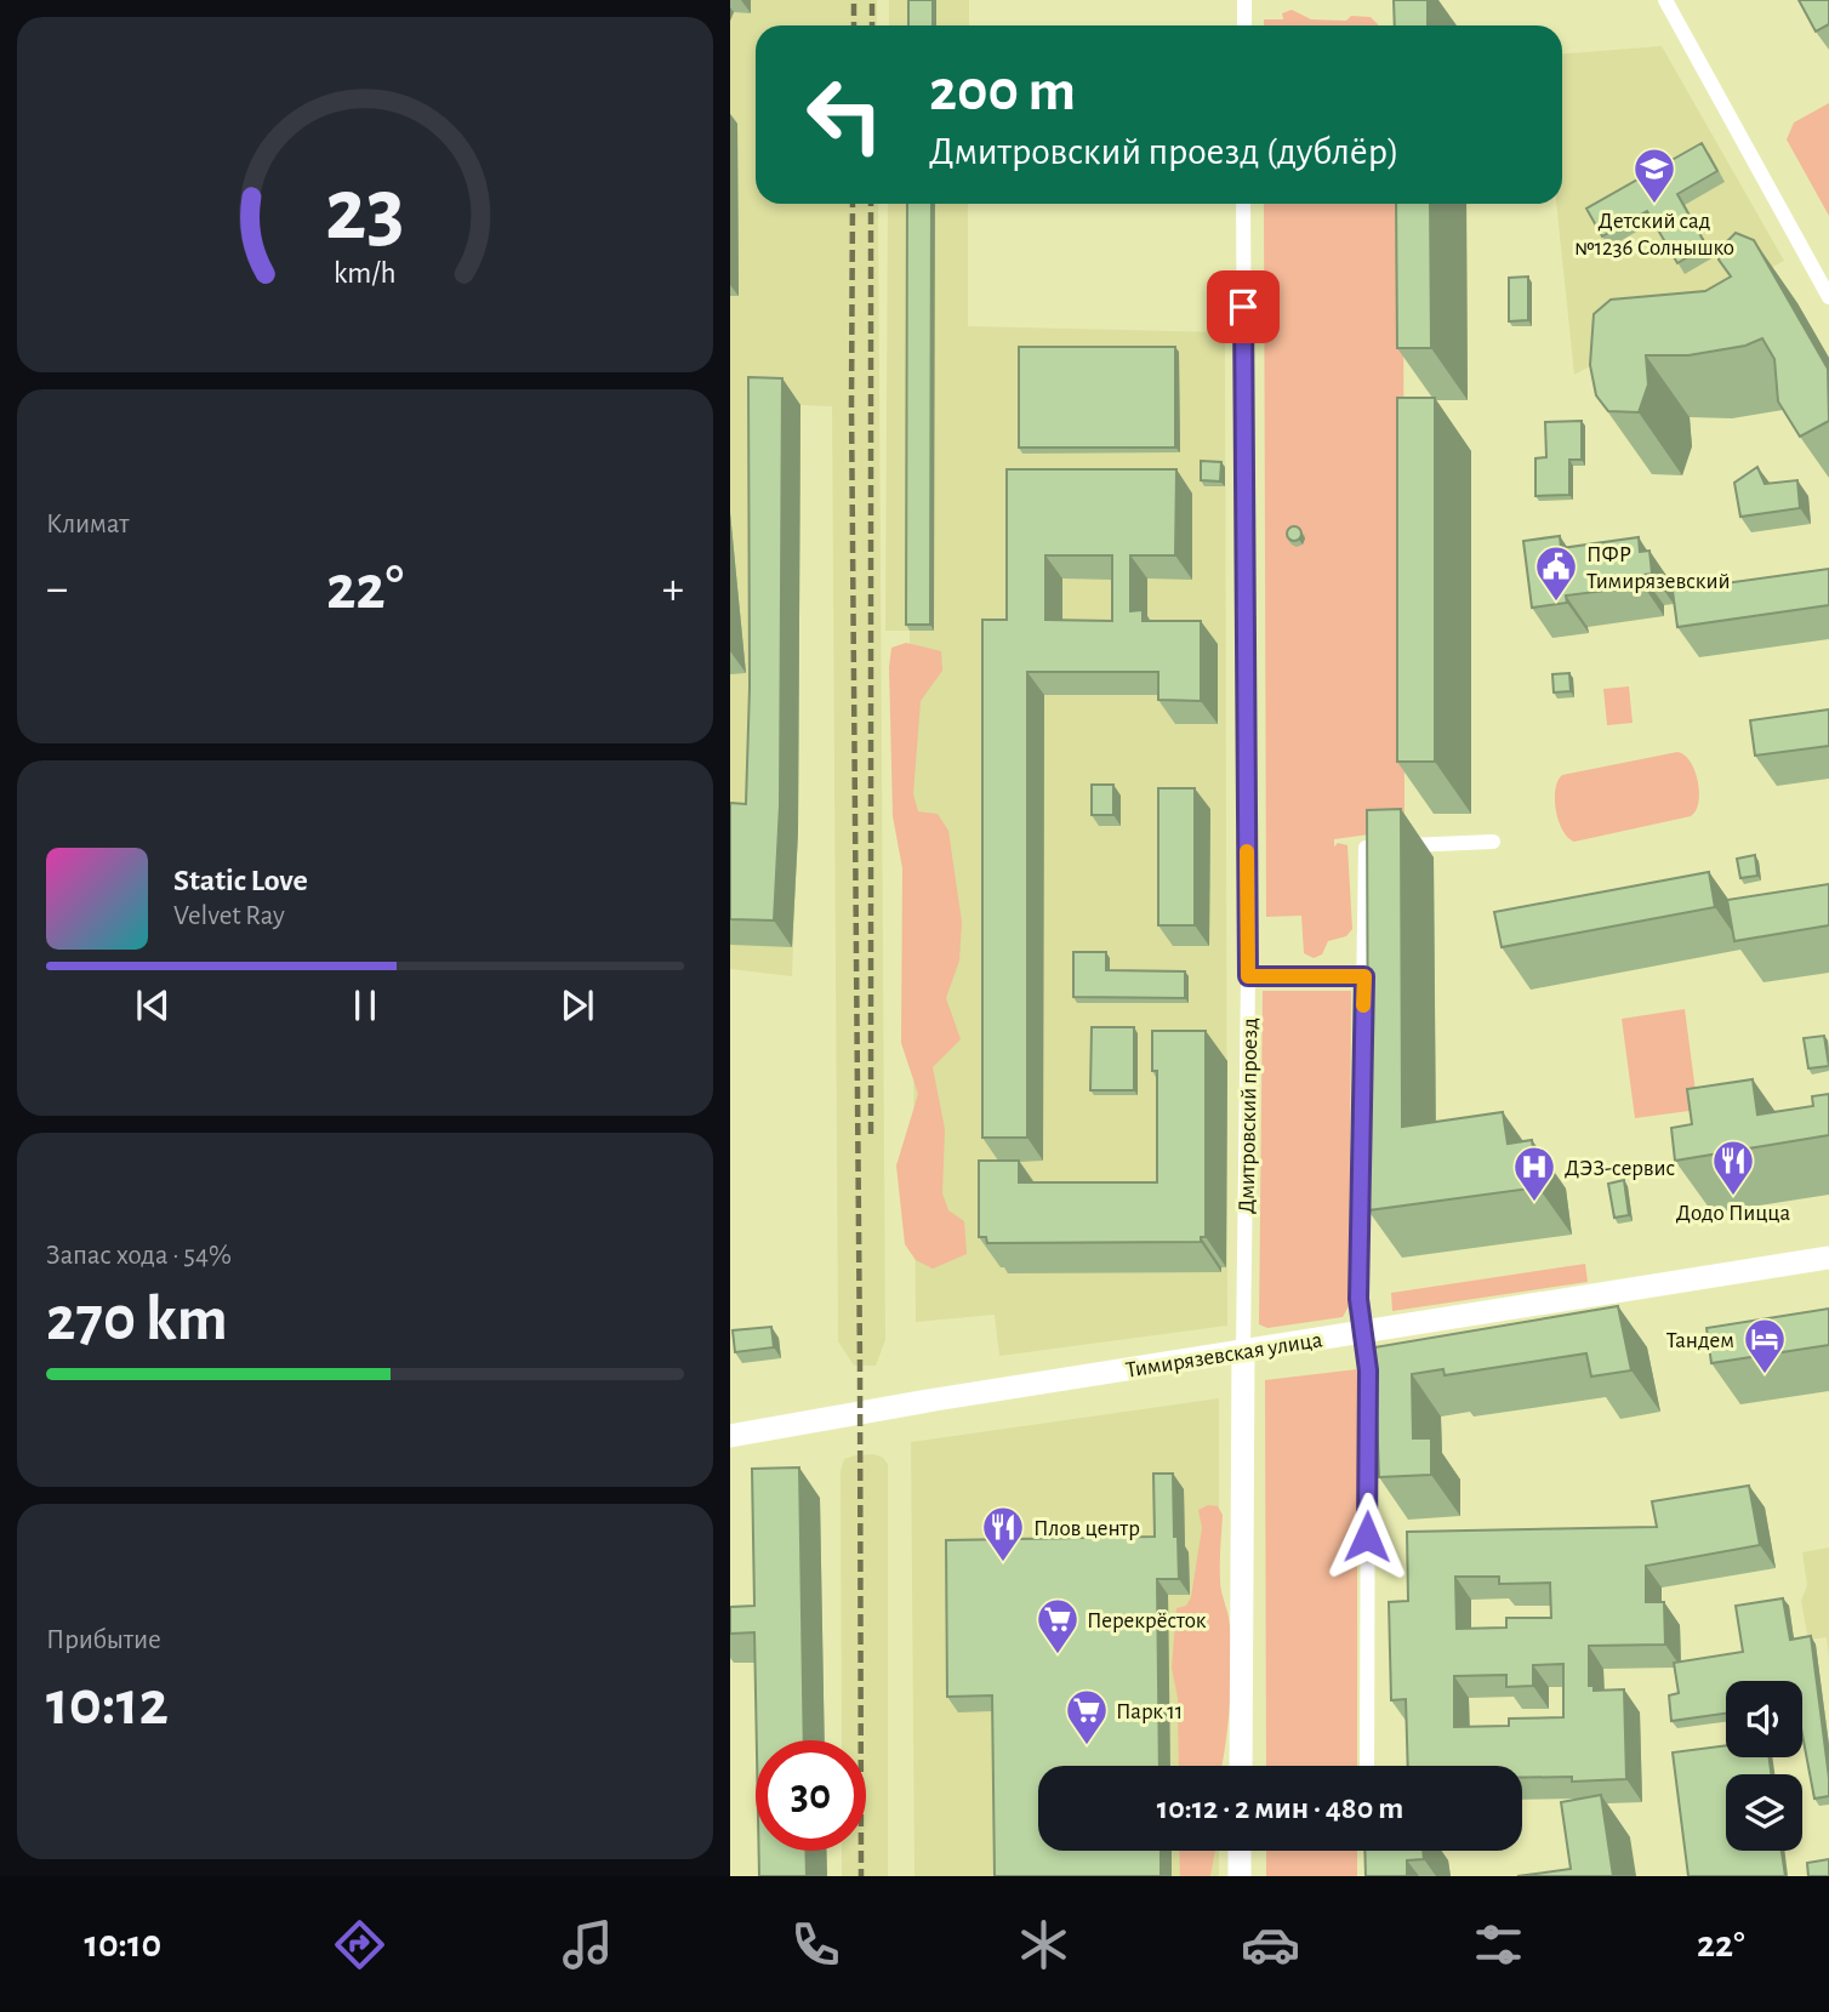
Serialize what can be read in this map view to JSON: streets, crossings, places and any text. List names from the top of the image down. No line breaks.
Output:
{"streets":{"main road":["Дмитровский проезд","Тимирязевская улица"]},"crossings":[["Дмитровский проезд","Тимирязевская улица"]],"places":{"school or university":["Детский сад №1236 Солнышко"],"public building":["ПФР Тимирязевский"],"restaurant":["Додо Пицца","Плов центр"],"hospital":["ДЭЗ-сервис"],"hotel":["Тандем"],"supermarket":["Перекрёсток","Парк 11"]},"page":{"turn":["200 m","Дмитровский проезд (дублёр)"],"tile":["Климат",["Запас хода · 54%","270 km"],["Прибытие","10:12"]],"heat":["−","22°","+"],"song":["Static Love","Velvet Ray"],"limit":"30","trip":"10:12 · 2 мин · 480 m","tabs":["10:10","22°"],"gauge":["23","km/h"]}}
